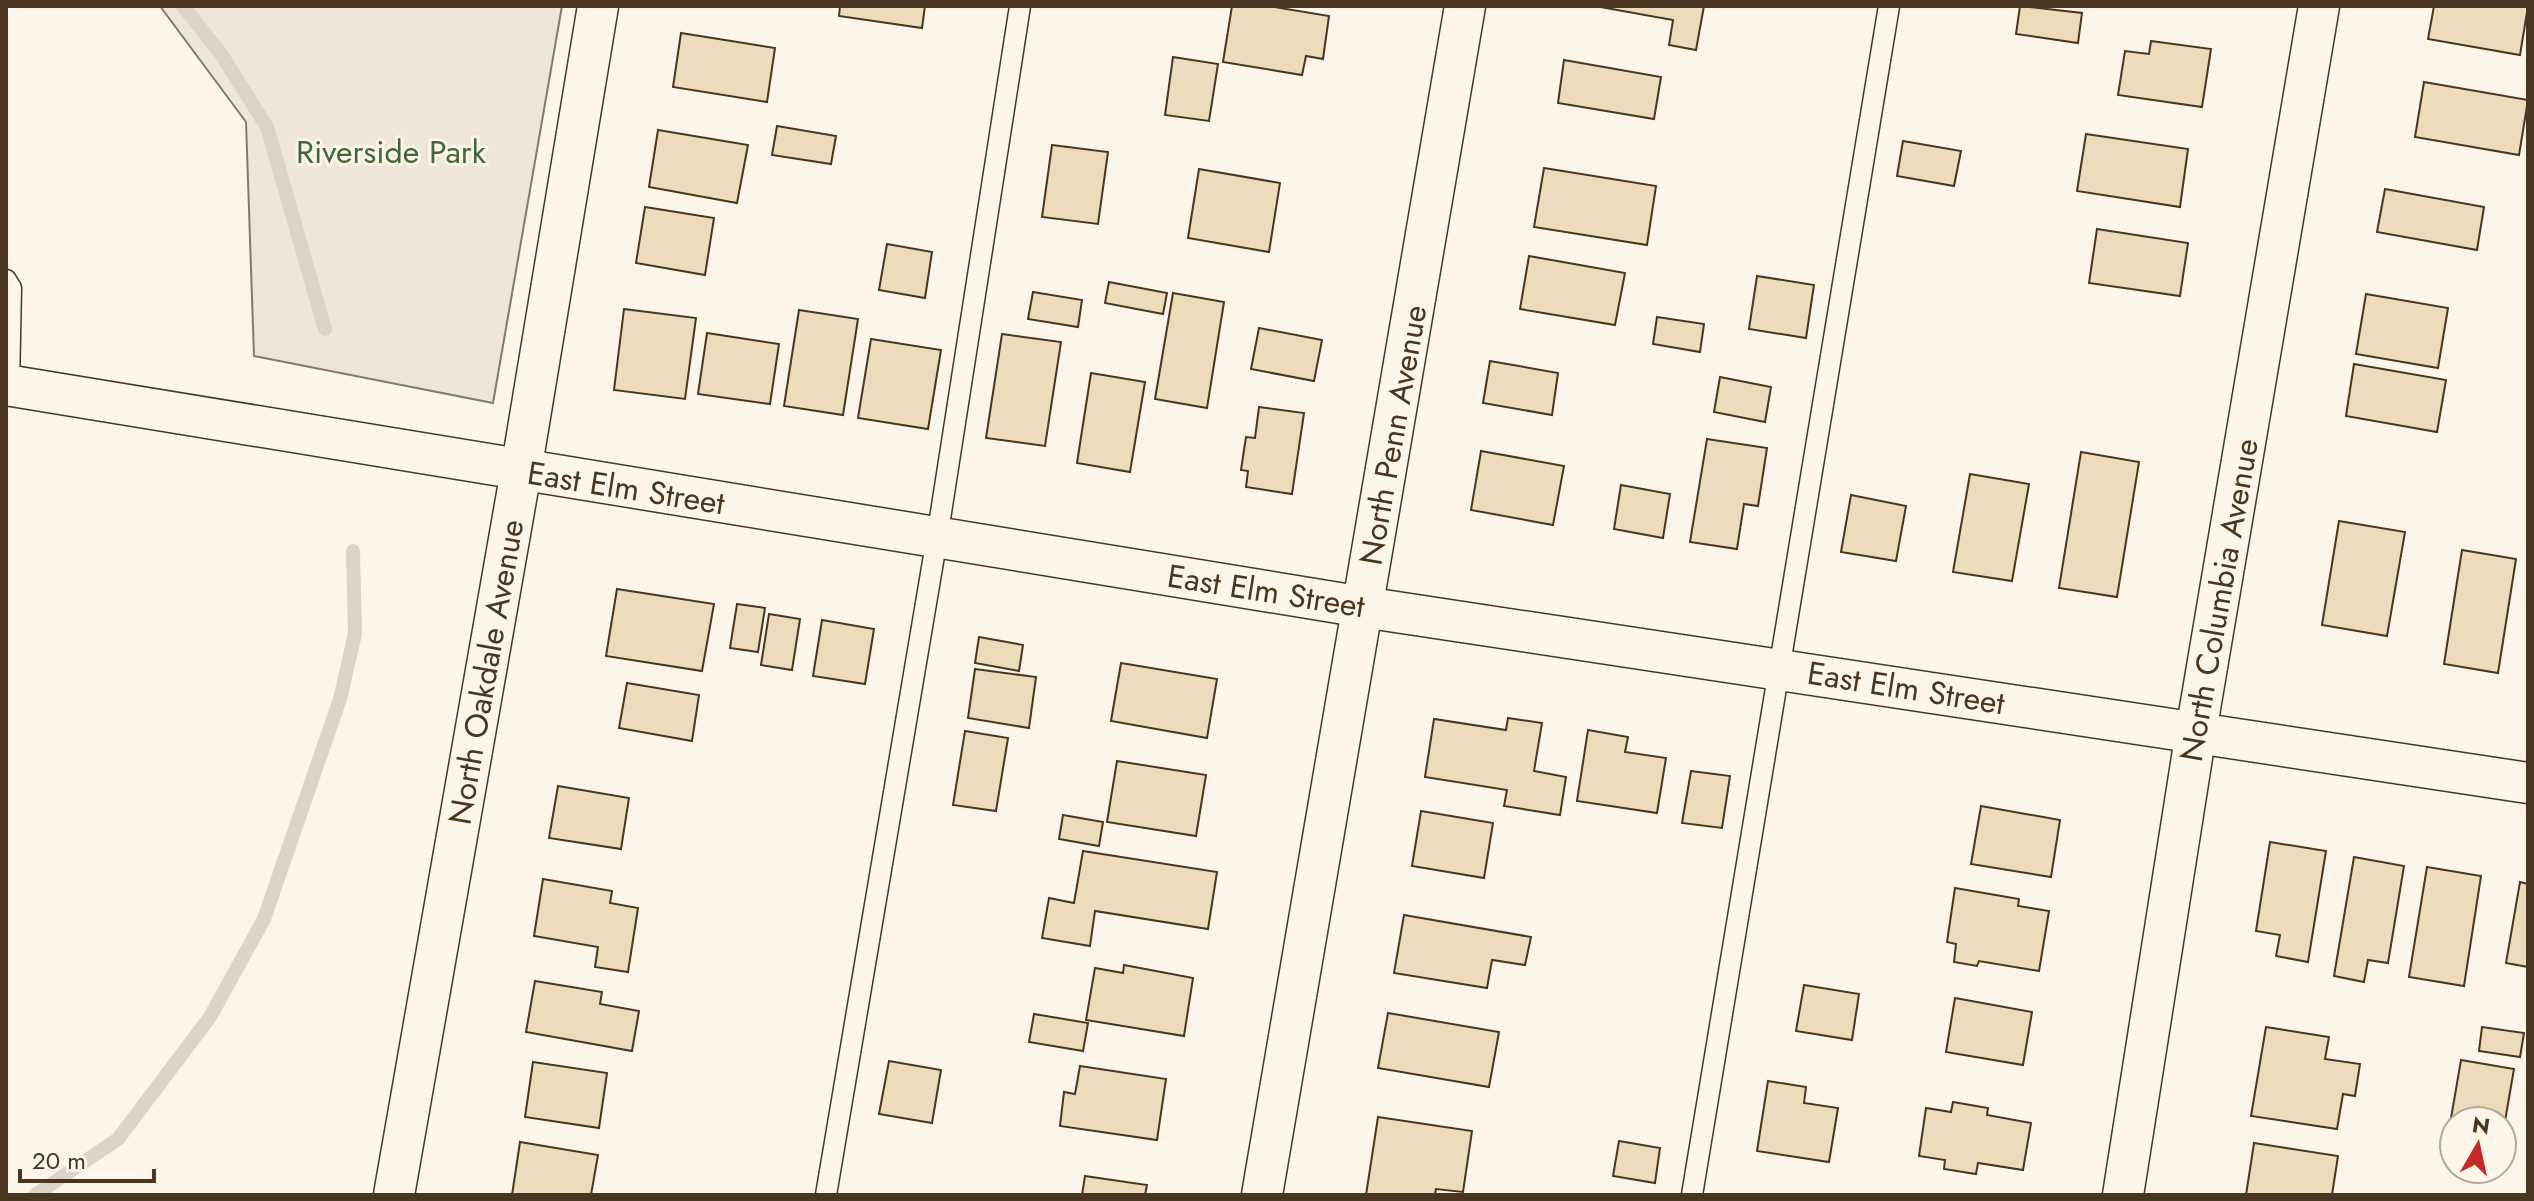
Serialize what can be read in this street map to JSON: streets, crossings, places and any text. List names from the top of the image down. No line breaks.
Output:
{"streets":{"street":["North Penn Avenue","East Elm Street","North Columbia Avenue","North Oakdale Avenue"]},"crossings":[["North Penn Avenue","East Elm Street"],["East Elm Street","North Columbia Avenue"],["East Elm Street","North Oakdale Avenue"]],"parks":["Riverside Park"],"scale_bar":"20 m","north":"top"}
